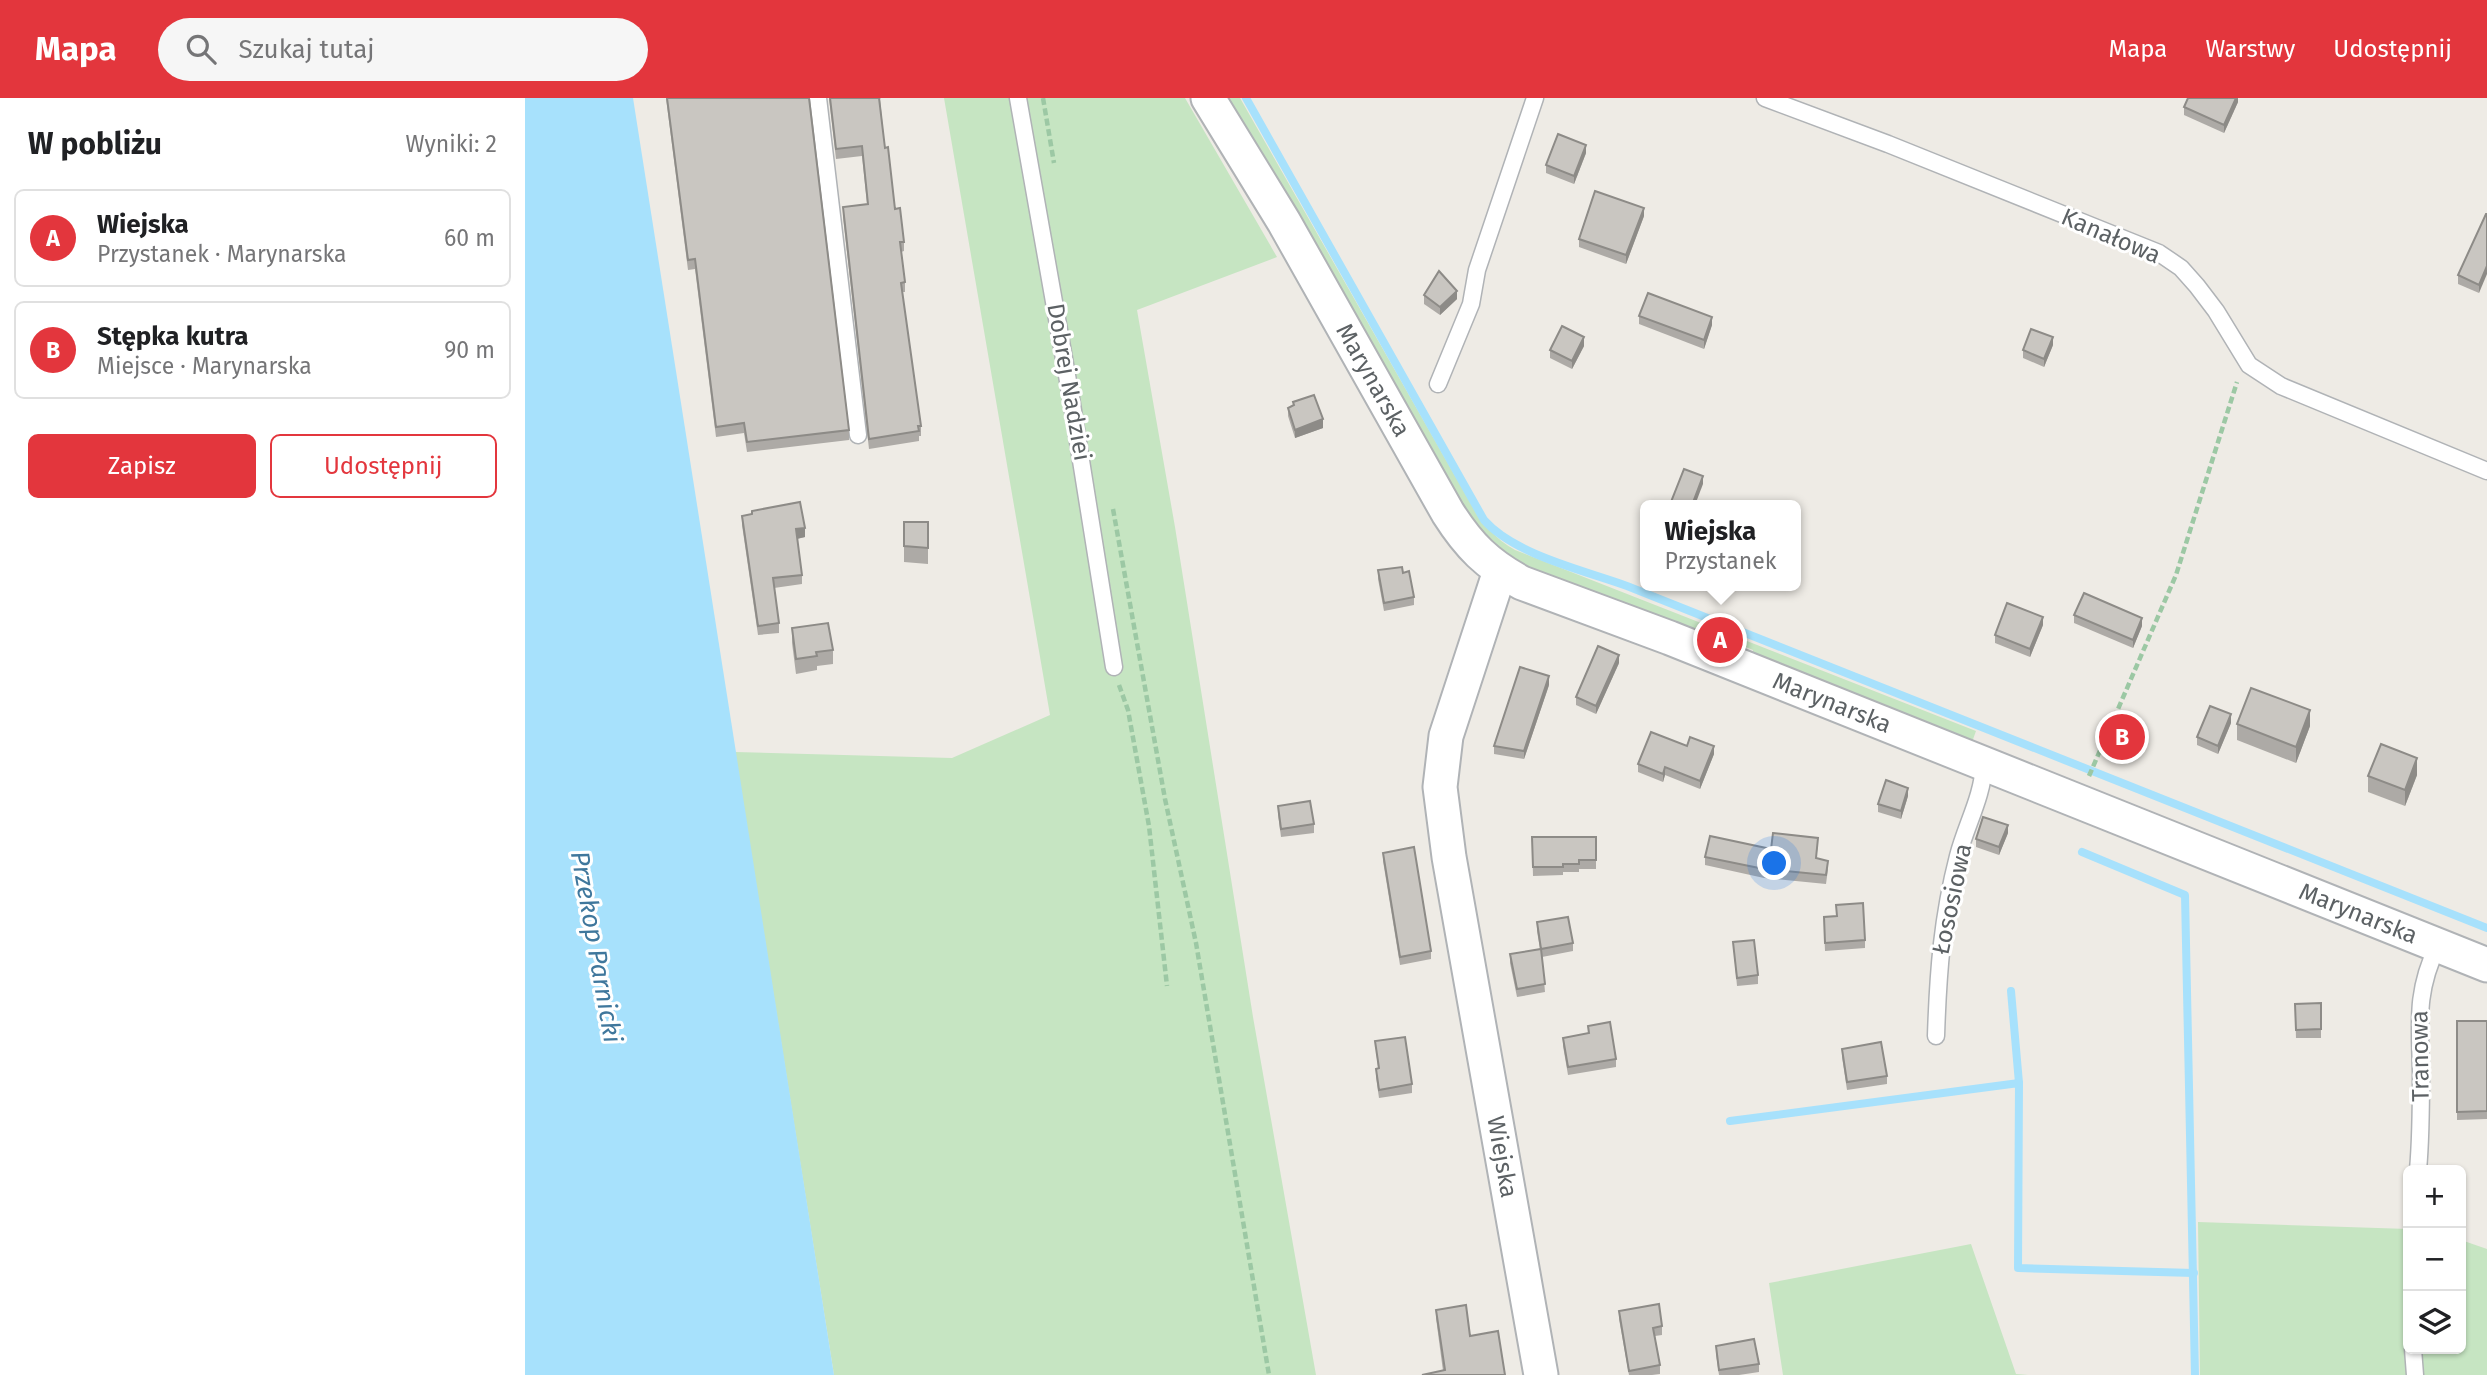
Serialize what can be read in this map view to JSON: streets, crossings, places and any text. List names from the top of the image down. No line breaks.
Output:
{"streets":{"street":["Marynarska","Wiejska"],"lane":["Kanałowa","Dobrej Nadziei","Łososiowa","Tranowa"]},"crossings":[["Marynarska","Łososiowa"],["Marynarska","Tranowa"],["Marynarska","Wiejska"]],"water":["Przekop Parnicki"],"page":{"header":"Mapa","search":"Szukaj tutaj","nav":["Mapa","Warstwy","Udostępnij"],"heading":["W pobliżu","Wyniki: 2"],"list":[{"mark":"A","name":"Wiejska","note":"Przystanek · Marynarska","value":"60 m"},{"mark":"B","name":"Stępka kutra","note":"Miejsce · Marynarska","value":"90 m"}],"buttons":["Zapisz","Udostępnij"],"popup":["Wiejska","Przystanek"],"pins":["A","B"],"map_buttons":["+","−"]}}
